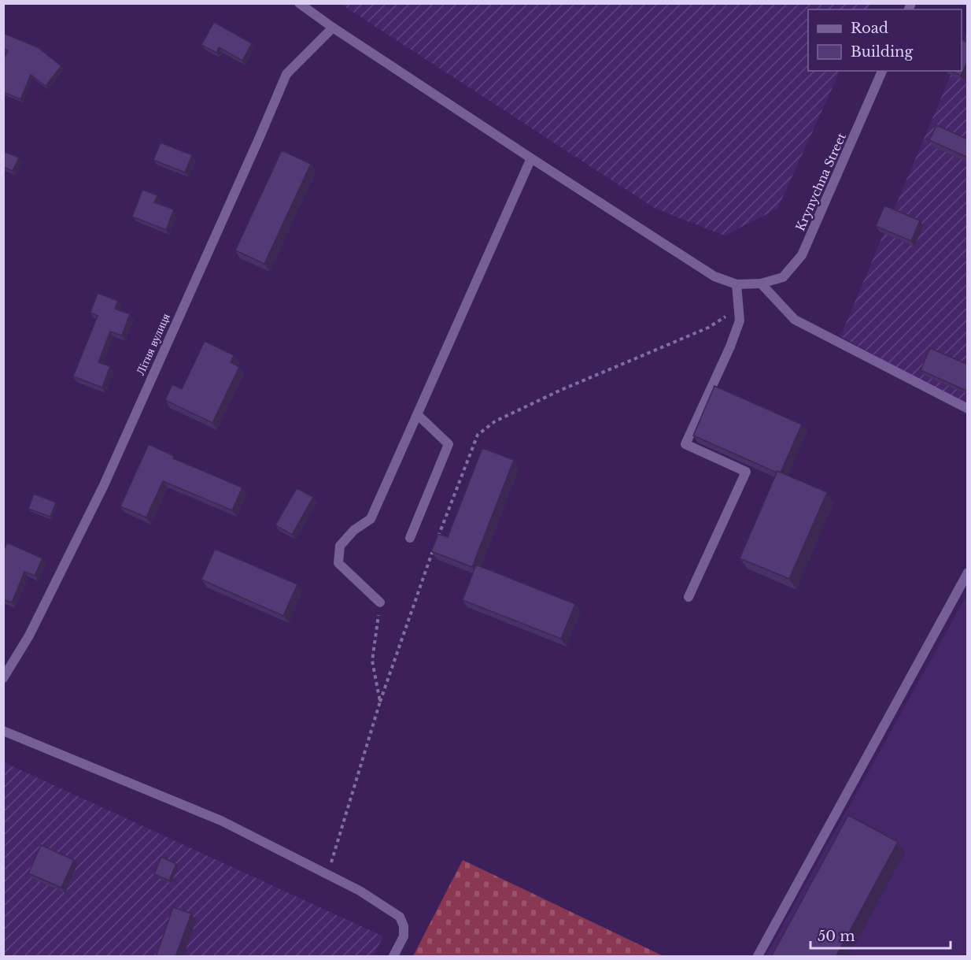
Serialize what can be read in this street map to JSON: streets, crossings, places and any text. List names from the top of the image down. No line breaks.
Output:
{"streets":{"street":["Krynychna Street","Літня вулиця"]},"legend":["Road","Building"],"scale_bar":"50 m"}
